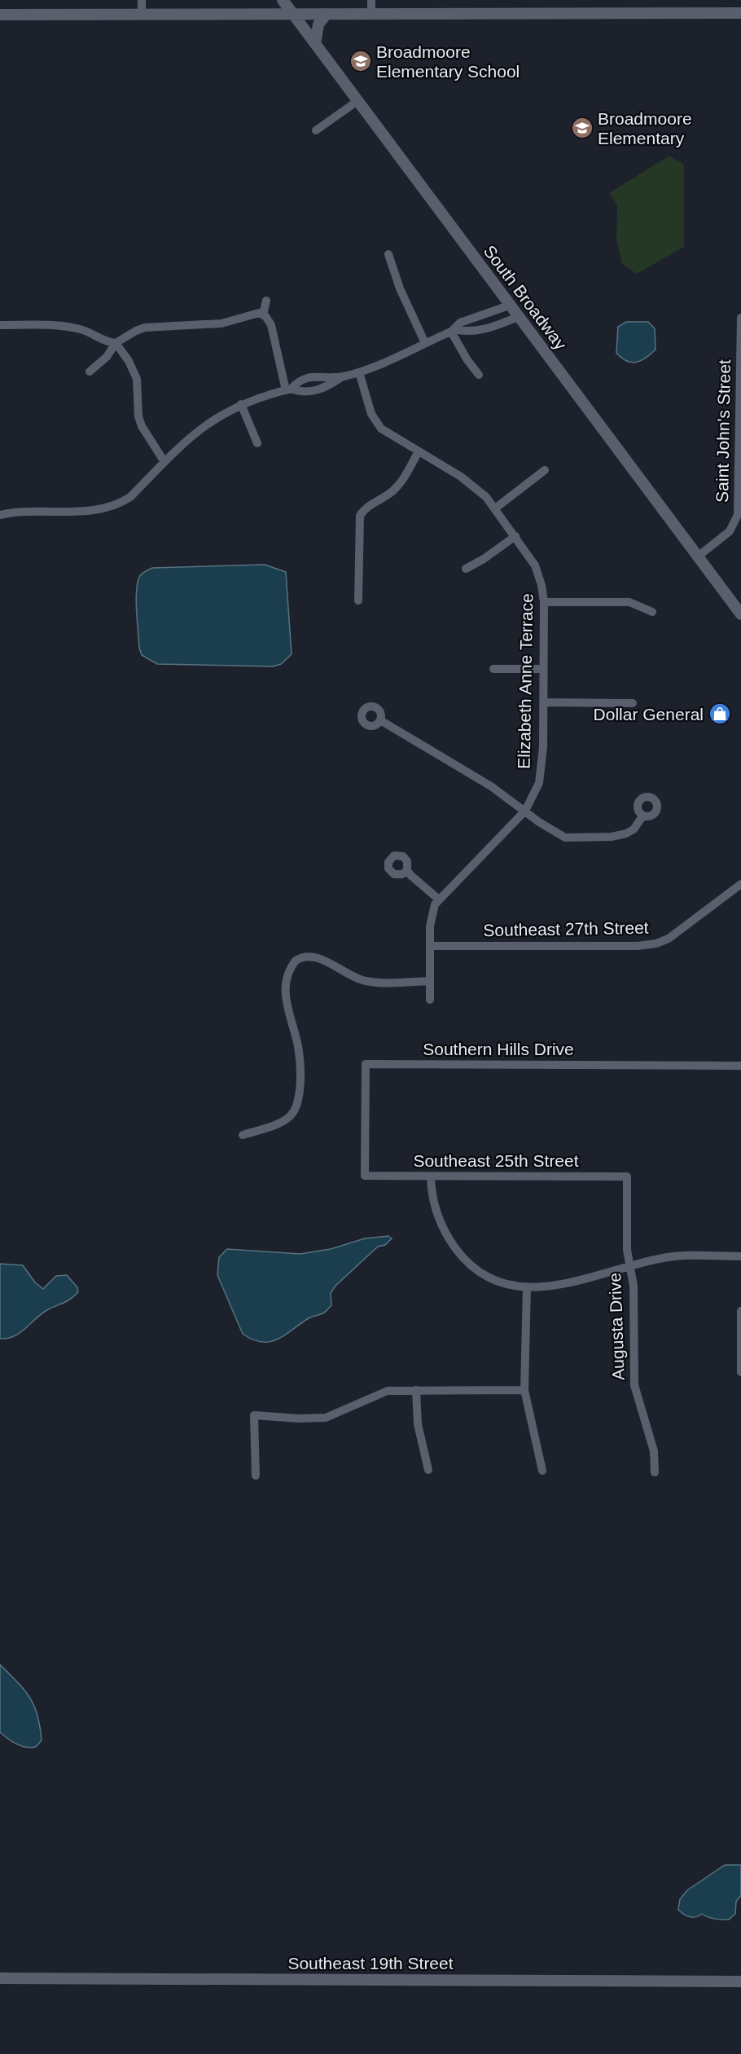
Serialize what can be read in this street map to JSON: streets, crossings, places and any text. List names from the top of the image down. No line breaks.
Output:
{"streets":{"street":["South Broadway","Saint John's Street","Elizabeth Anne Terrace","Southeast 27th Street","Southern Hills Drive","Southeast 25th Street","Augusta Drive","Southeast 19th Street"]},"crossings":[["South Broadway","Saint John's Street"],["Elizabeth Anne Terrace","Southeast 27th Street"],["Southern Hills Drive","Southeast 25th Street"],["Southeast 25th Street","Augusta Drive"]],"places":{"school or university":["Broadmoore Elementary School","Broadmoore Elementary"],"shop":["Dollar General"]}}
